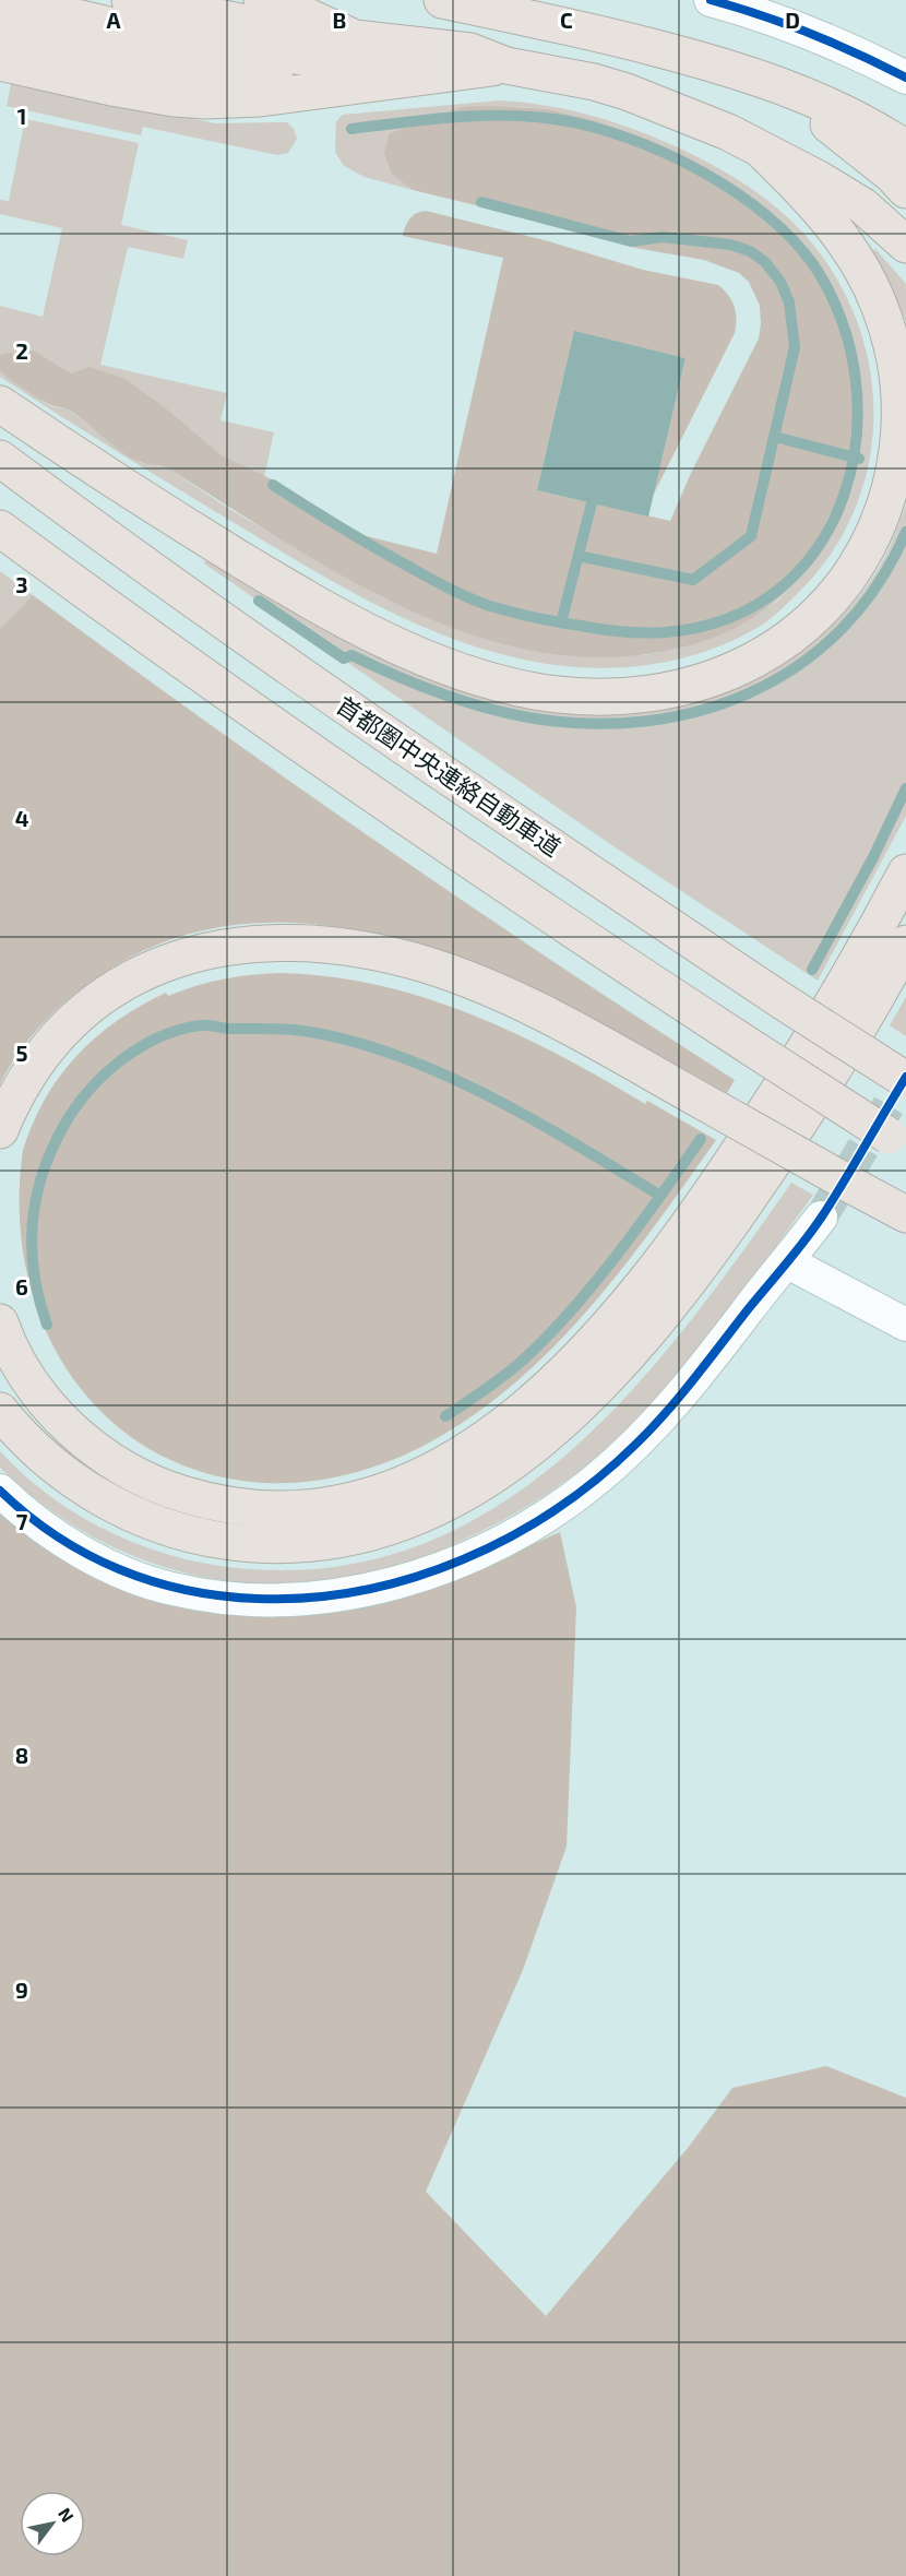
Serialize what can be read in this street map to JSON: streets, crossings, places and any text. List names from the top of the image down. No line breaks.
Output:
{"streets":{"highway":["首都圏中央連絡自動車道"]},"north":"top right","grid":{"columns":["A","B","C","D"],"rows":["1","2","3","4","5","6","7","8","9"]}}
